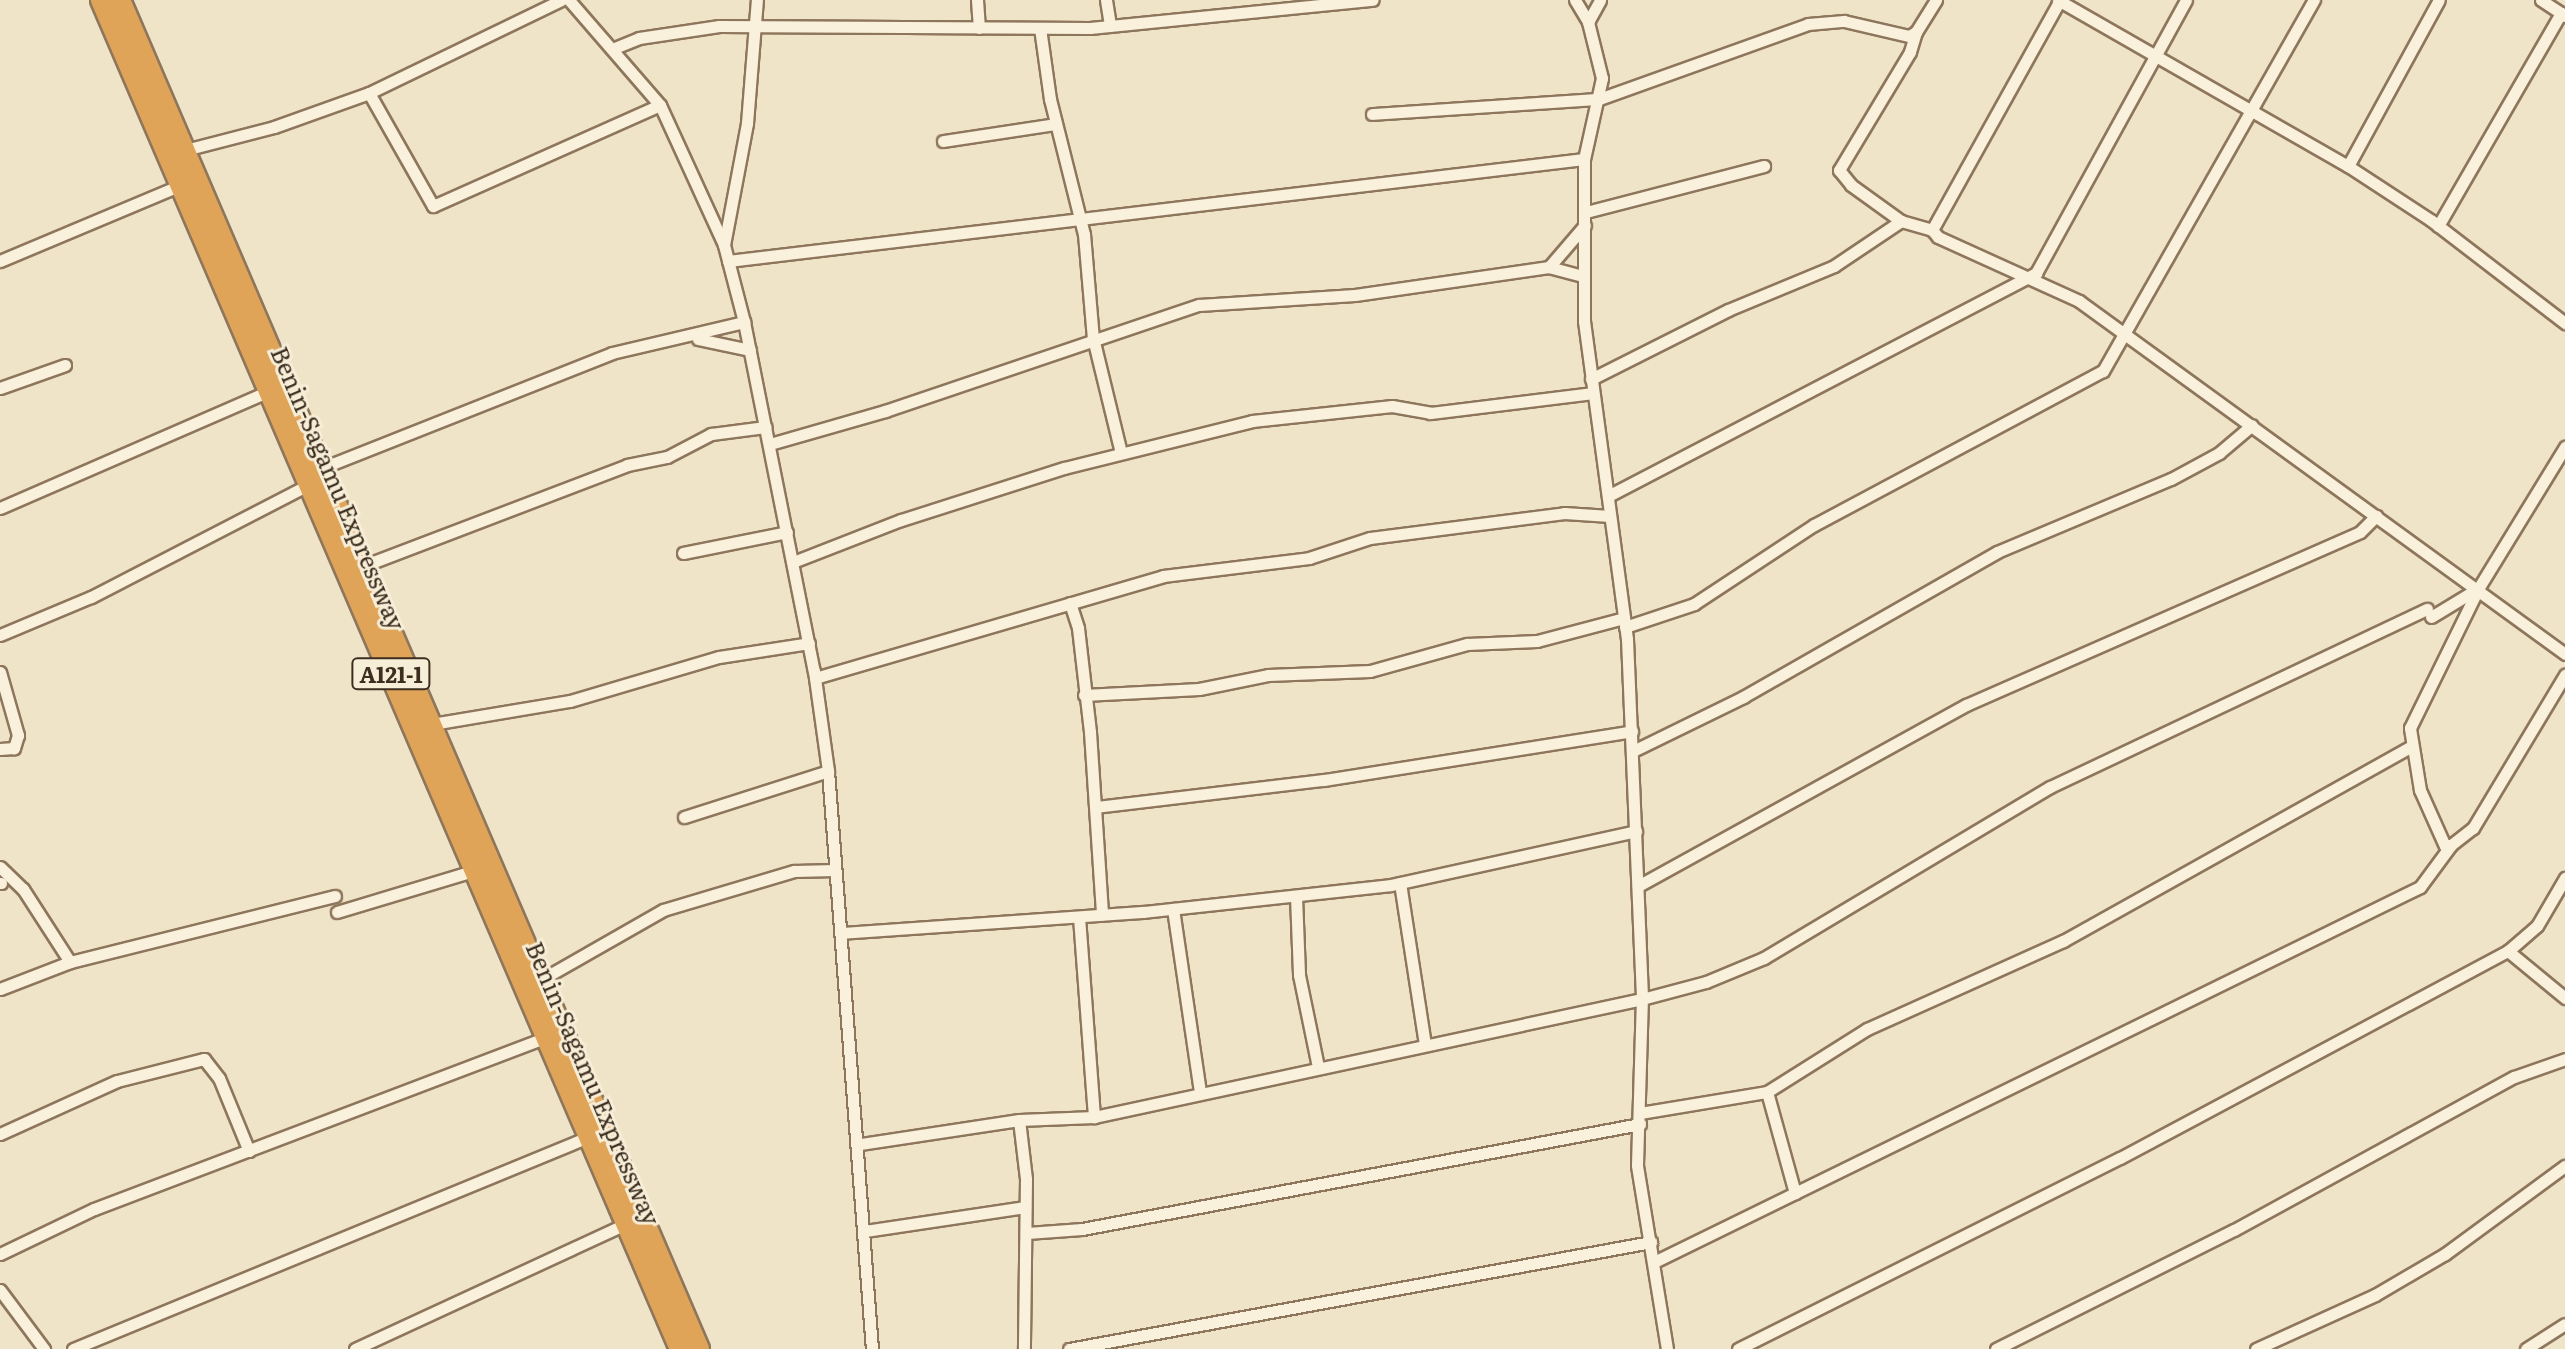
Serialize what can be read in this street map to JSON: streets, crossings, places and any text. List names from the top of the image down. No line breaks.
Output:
{"streets":{"highway":["Benin-Sagamu Expressway","A121-1"]},"crossings":[["Benin-Sagamu Expressway","A121-1"]]}
